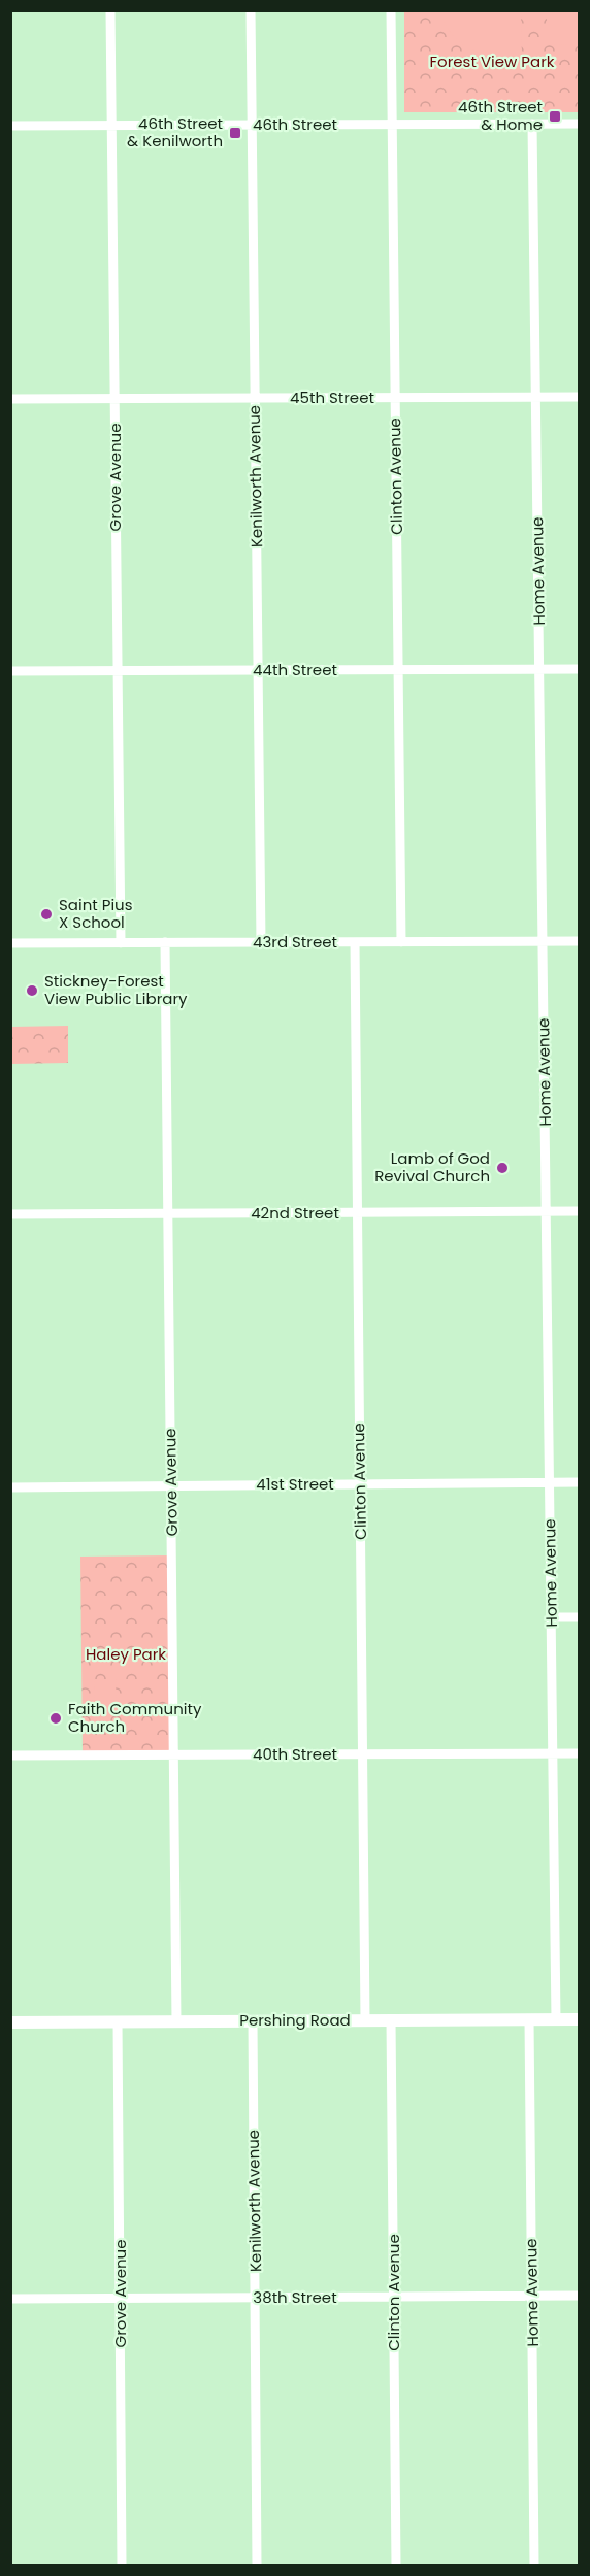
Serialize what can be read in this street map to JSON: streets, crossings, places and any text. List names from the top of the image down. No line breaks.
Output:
{"streets":{"main road":["Pershing Road"],"street":["46th Street","45th Street","Kenilworth Avenue","Clinton Avenue","Grove Avenue","Home Avenue","44th Street","43rd Street","42nd Street","41st Street","40th Street","38th Street"]},"crossings":[["46th Street","Kenilworth Avenue"],["46th Street","Clinton Avenue"],["46th Street","Grove Avenue"],["46th Street","Home Avenue"],["45th Street","Kenilworth Avenue"],["45th Street","Clinton Avenue"],["45th Street","Grove Avenue"],["45th Street","Home Avenue"],["Kenilworth Avenue","44th Street"],["Kenilworth Avenue","43rd Street"],["Kenilworth Avenue","Pershing Road"],["Kenilworth Avenue","38th Street"],["Clinton Avenue","44th Street"],["Clinton Avenue","43rd Street"],["Clinton Avenue","42nd Street"],["Clinton Avenue","41st Street"],["Clinton Avenue","40th Street"],["Clinton Avenue","Pershing Road"],["Clinton Avenue","38th Street"],["Grove Avenue","44th Street"],["Grove Avenue","43rd Street"],["Grove Avenue","42nd Street"],["Grove Avenue","41st Street"],["Grove Avenue","40th Street"],["Grove Avenue","Pershing Road"],["Grove Avenue","38th Street"],["Home Avenue","44th Street"],["Home Avenue","43rd Street"],["Home Avenue","42nd Street"],["Home Avenue","41st Street"],["Home Avenue","40th Street"],["Home Avenue","Pershing Road"],["Home Avenue","38th Street"]],"parks":["Forest View Park","Haley Park"],"places":{"transit":["46th Street & Home","46th Street & Kenilworth"],"other":["Saint Pius X School","Stickney-Forest View Public Library","Lamb of God Revival Church","Faith Community Church"]}}
